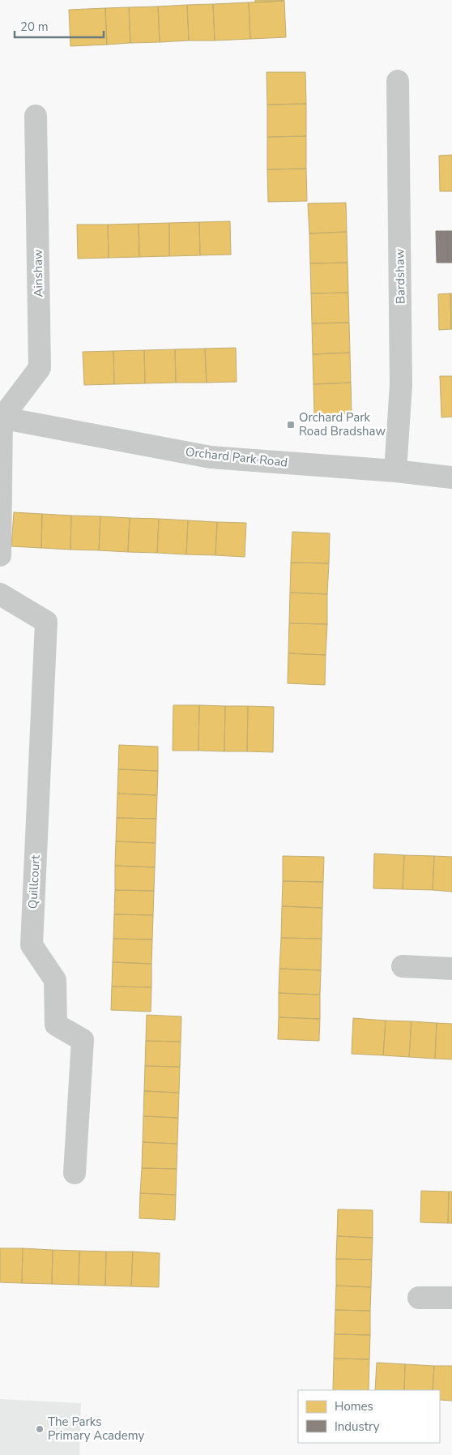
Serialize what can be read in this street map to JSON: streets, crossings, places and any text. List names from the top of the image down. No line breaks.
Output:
{"streets":{"street":["Ainshaw","Bardshaw","Orchard Park Road","Quillcourt"]},"crossings":[["Ainshaw","Orchard Park Road"],["Bardshaw","Orchard Park Road"]],"places":{"transit":["Orchard Park Road Bradshaw"],"other":["The Parks Primary Academy"]},"legend":["Homes","Industry"],"scale_bar":"20 m"}
